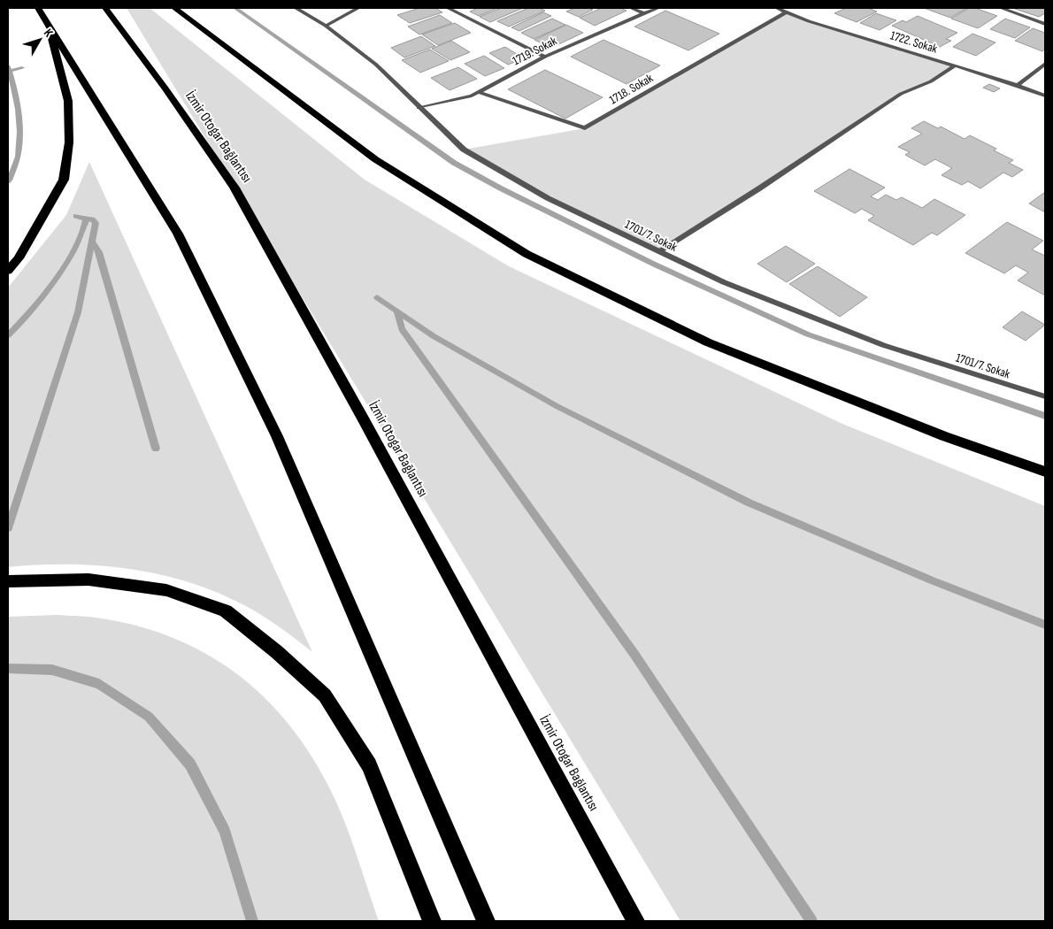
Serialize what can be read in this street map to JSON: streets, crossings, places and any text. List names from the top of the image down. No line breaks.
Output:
{"streets":{"highway":["İzmir Otogar Bağlantısı"],"street":["1722. Sokak","1719. Sokak","1718. Sokak","1701/7. Sokak"]},"crossings":[["1722. Sokak","1718. Sokak"],["1719. Sokak","1718. Sokak"],["1719. Sokak","1701/7. Sokak"]],"north":"top right"}
